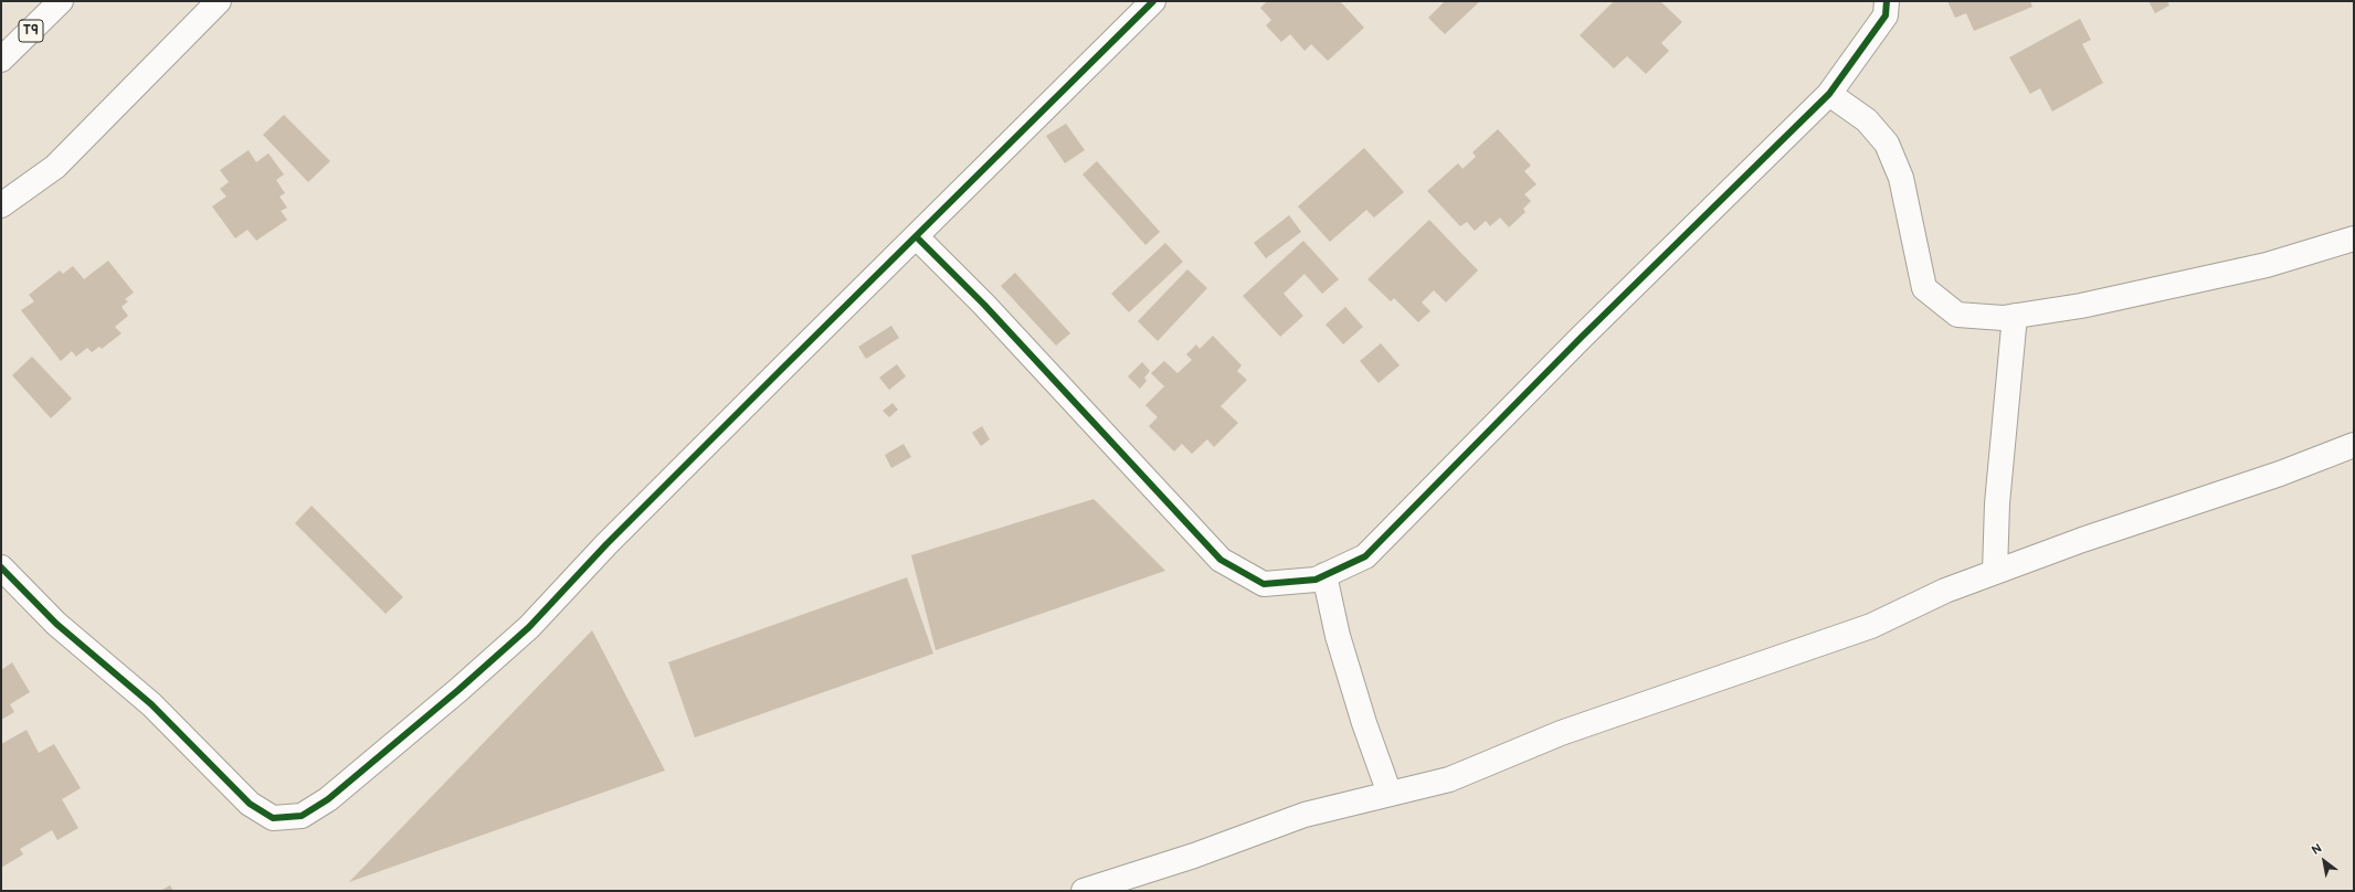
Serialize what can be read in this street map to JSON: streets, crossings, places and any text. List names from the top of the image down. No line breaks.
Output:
{"streets":{"main road":["T9"]},"north":"top left"}
